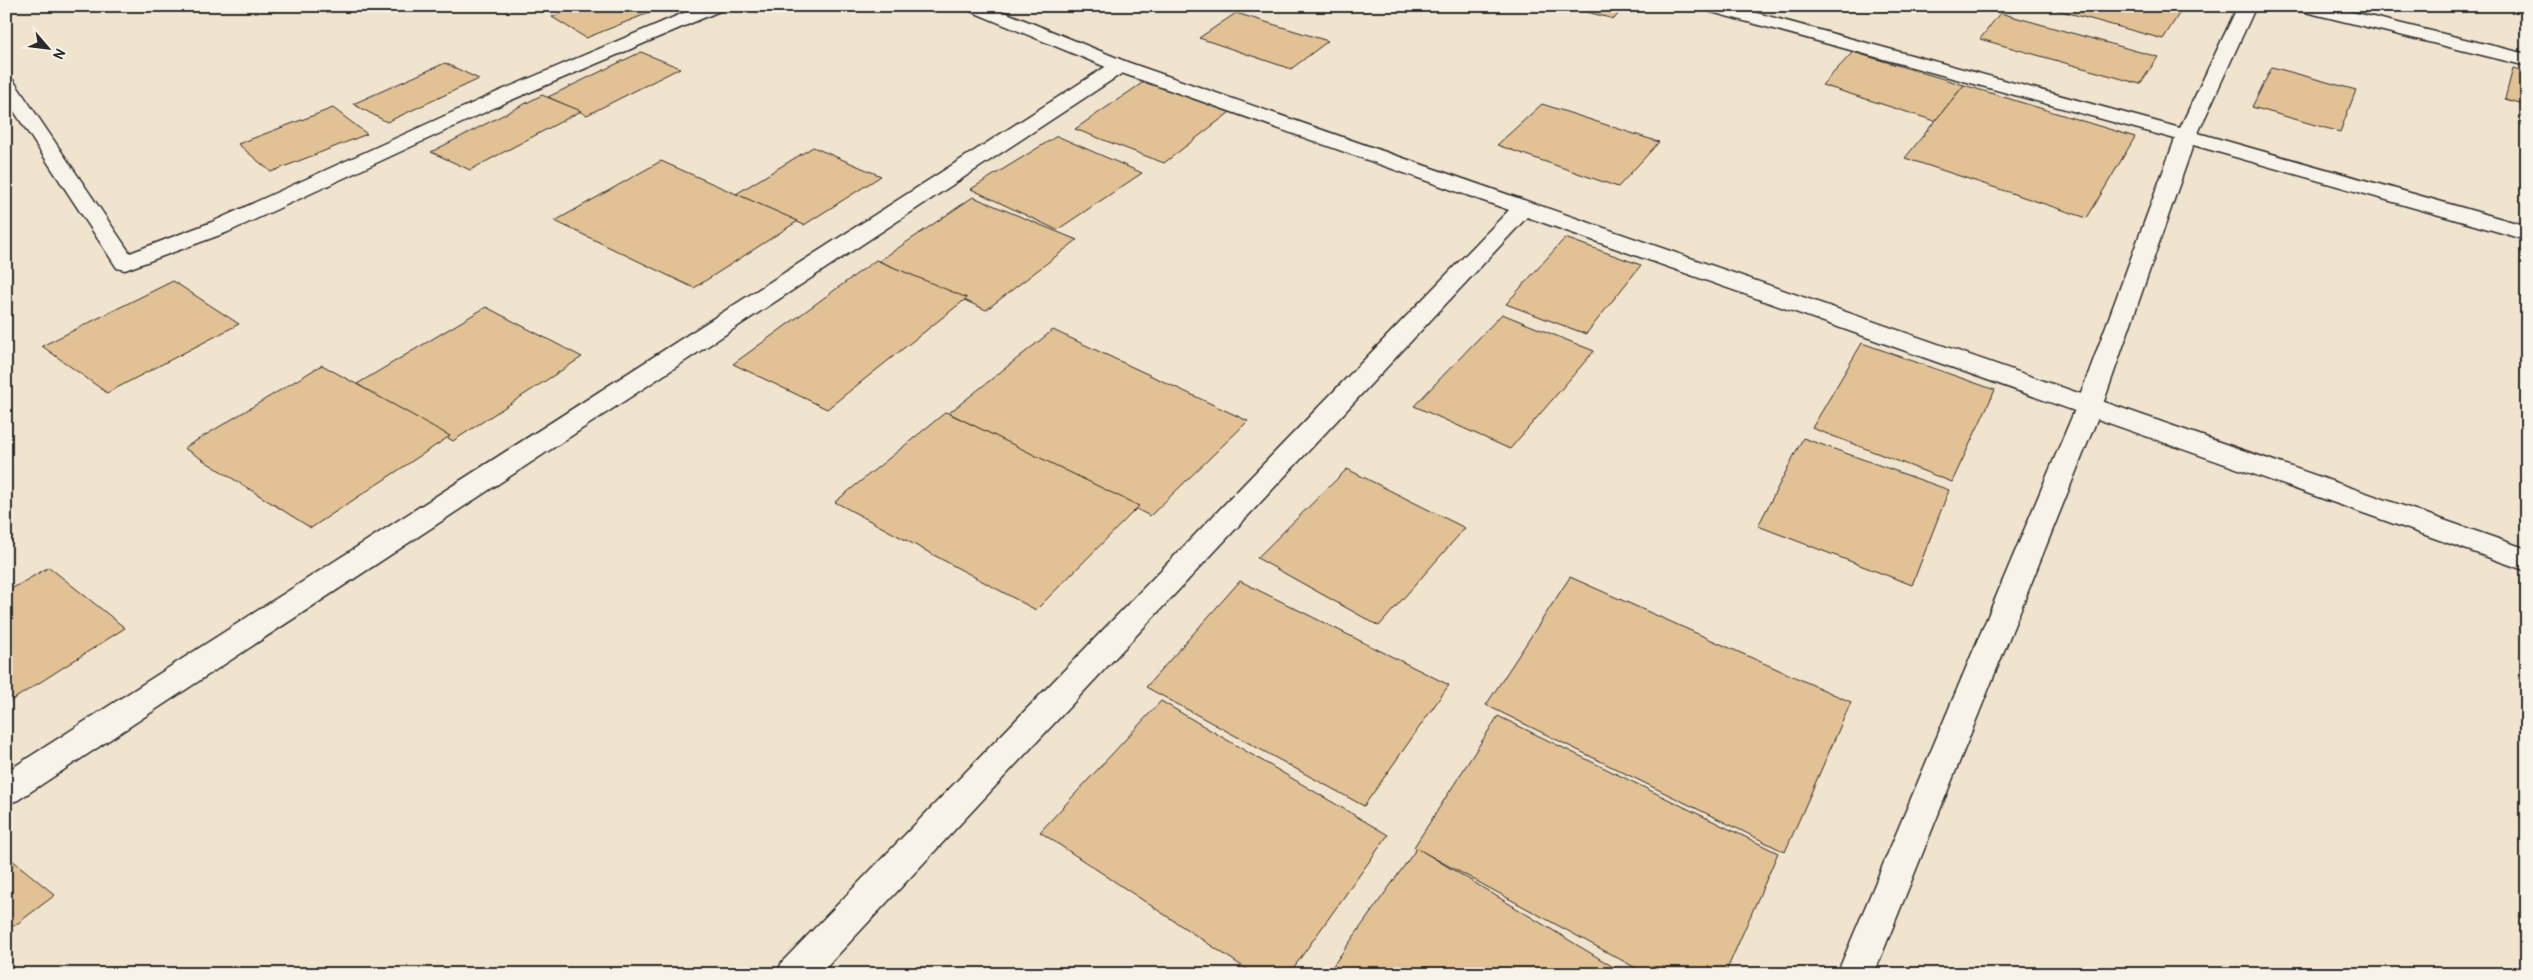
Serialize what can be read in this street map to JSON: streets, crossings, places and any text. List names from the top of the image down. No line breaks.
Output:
{"north":"bottom right"}
